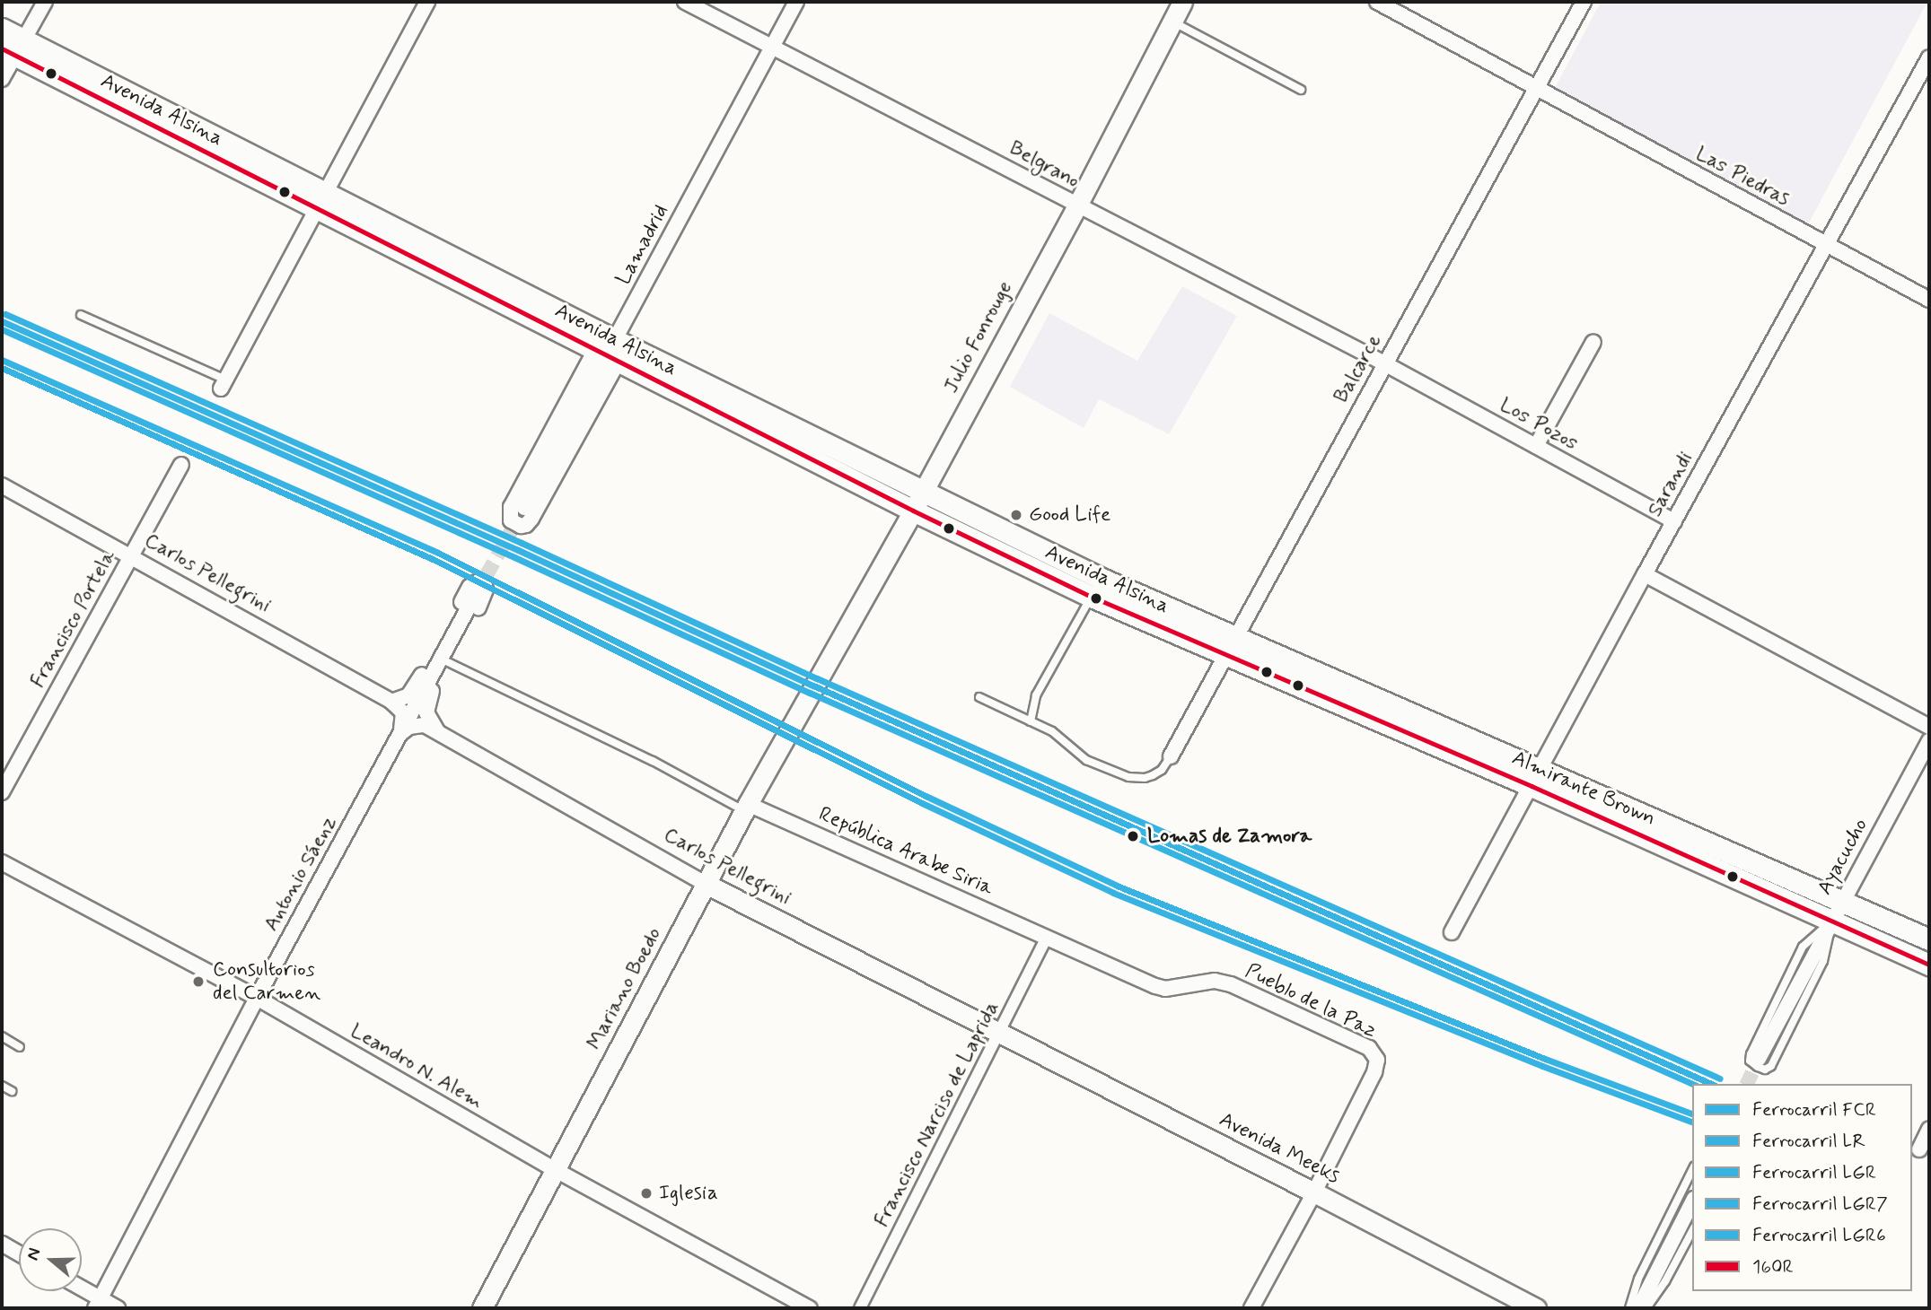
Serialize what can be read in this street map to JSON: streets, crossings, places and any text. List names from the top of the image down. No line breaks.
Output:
{"streets":{"main road":["Avenida Alsina","Almirante Brown"],"street":["Belgrano","Las Piedras","Lamadrid","Julio Fonrouge","Balcarce","Los Pozos","Sarandi","Carlos Pellegrini","Francisco Portela","República Arabe Siria","Ayacucho","Antonio Sáenz","Mariano Boedo","Pueblo de la Paz","Leandro N. Alem","Francisco Narciso de Laprida","Avenida Meeks"]},"crossings":[["Avenida Alsina","Lamadrid"],["Avenida Alsina","Julio Fonrouge"],["Avenida Alsina","Balcarce"],["Avenida Alsina","Almirante Brown"],["Belgrano","Lamadrid"],["Belgrano","Julio Fonrouge"],["Belgrano","Balcarce"],["Belgrano","Los Pozos"],["Las Piedras","Balcarce"],["Las Piedras","Sarandi"],["Julio Fonrouge","Mariano Boedo"],["Balcarce","Los Pozos"],["Balcarce","Almirante Brown"],["Los Pozos","Sarandi"],["Sarandi","Almirante Brown"],["Carlos Pellegrini","Francisco Portela"],["Carlos Pellegrini","Mariano Boedo"],["Carlos Pellegrini","Francisco Narciso de Laprida"],["Carlos Pellegrini","Avenida Meeks"],["Almirante Brown","Ayacucho"],["República Arabe Siria","Mariano Boedo"],["República Arabe Siria","Pueblo de la Paz"],["República Arabe Siria","Francisco Narciso de Laprida"],["Antonio Sáenz","Leandro N. Alem"],["Mariano Boedo","Leandro N. Alem"],["Pueblo de la Paz","Francisco Narciso de Laprida"],["Pueblo de la Paz","Avenida Meeks"],["Francisco Narciso de Laprida","Avenida Meeks"]],"places":["Good Life","Lomas de Zamora","Consultorios del Carmen","Iglesia"],"lines":["transit line 160R","rail line LGR","rail line FCR","rail line LR","rail line LGR7","rail line LGR6"],"legend":["Ferrocarril FCR","Ferrocarril LR","Ferrocarril LGR","Ferrocarril LGR7","Ferrocarril LGR6","160R"],"north":"left"}
